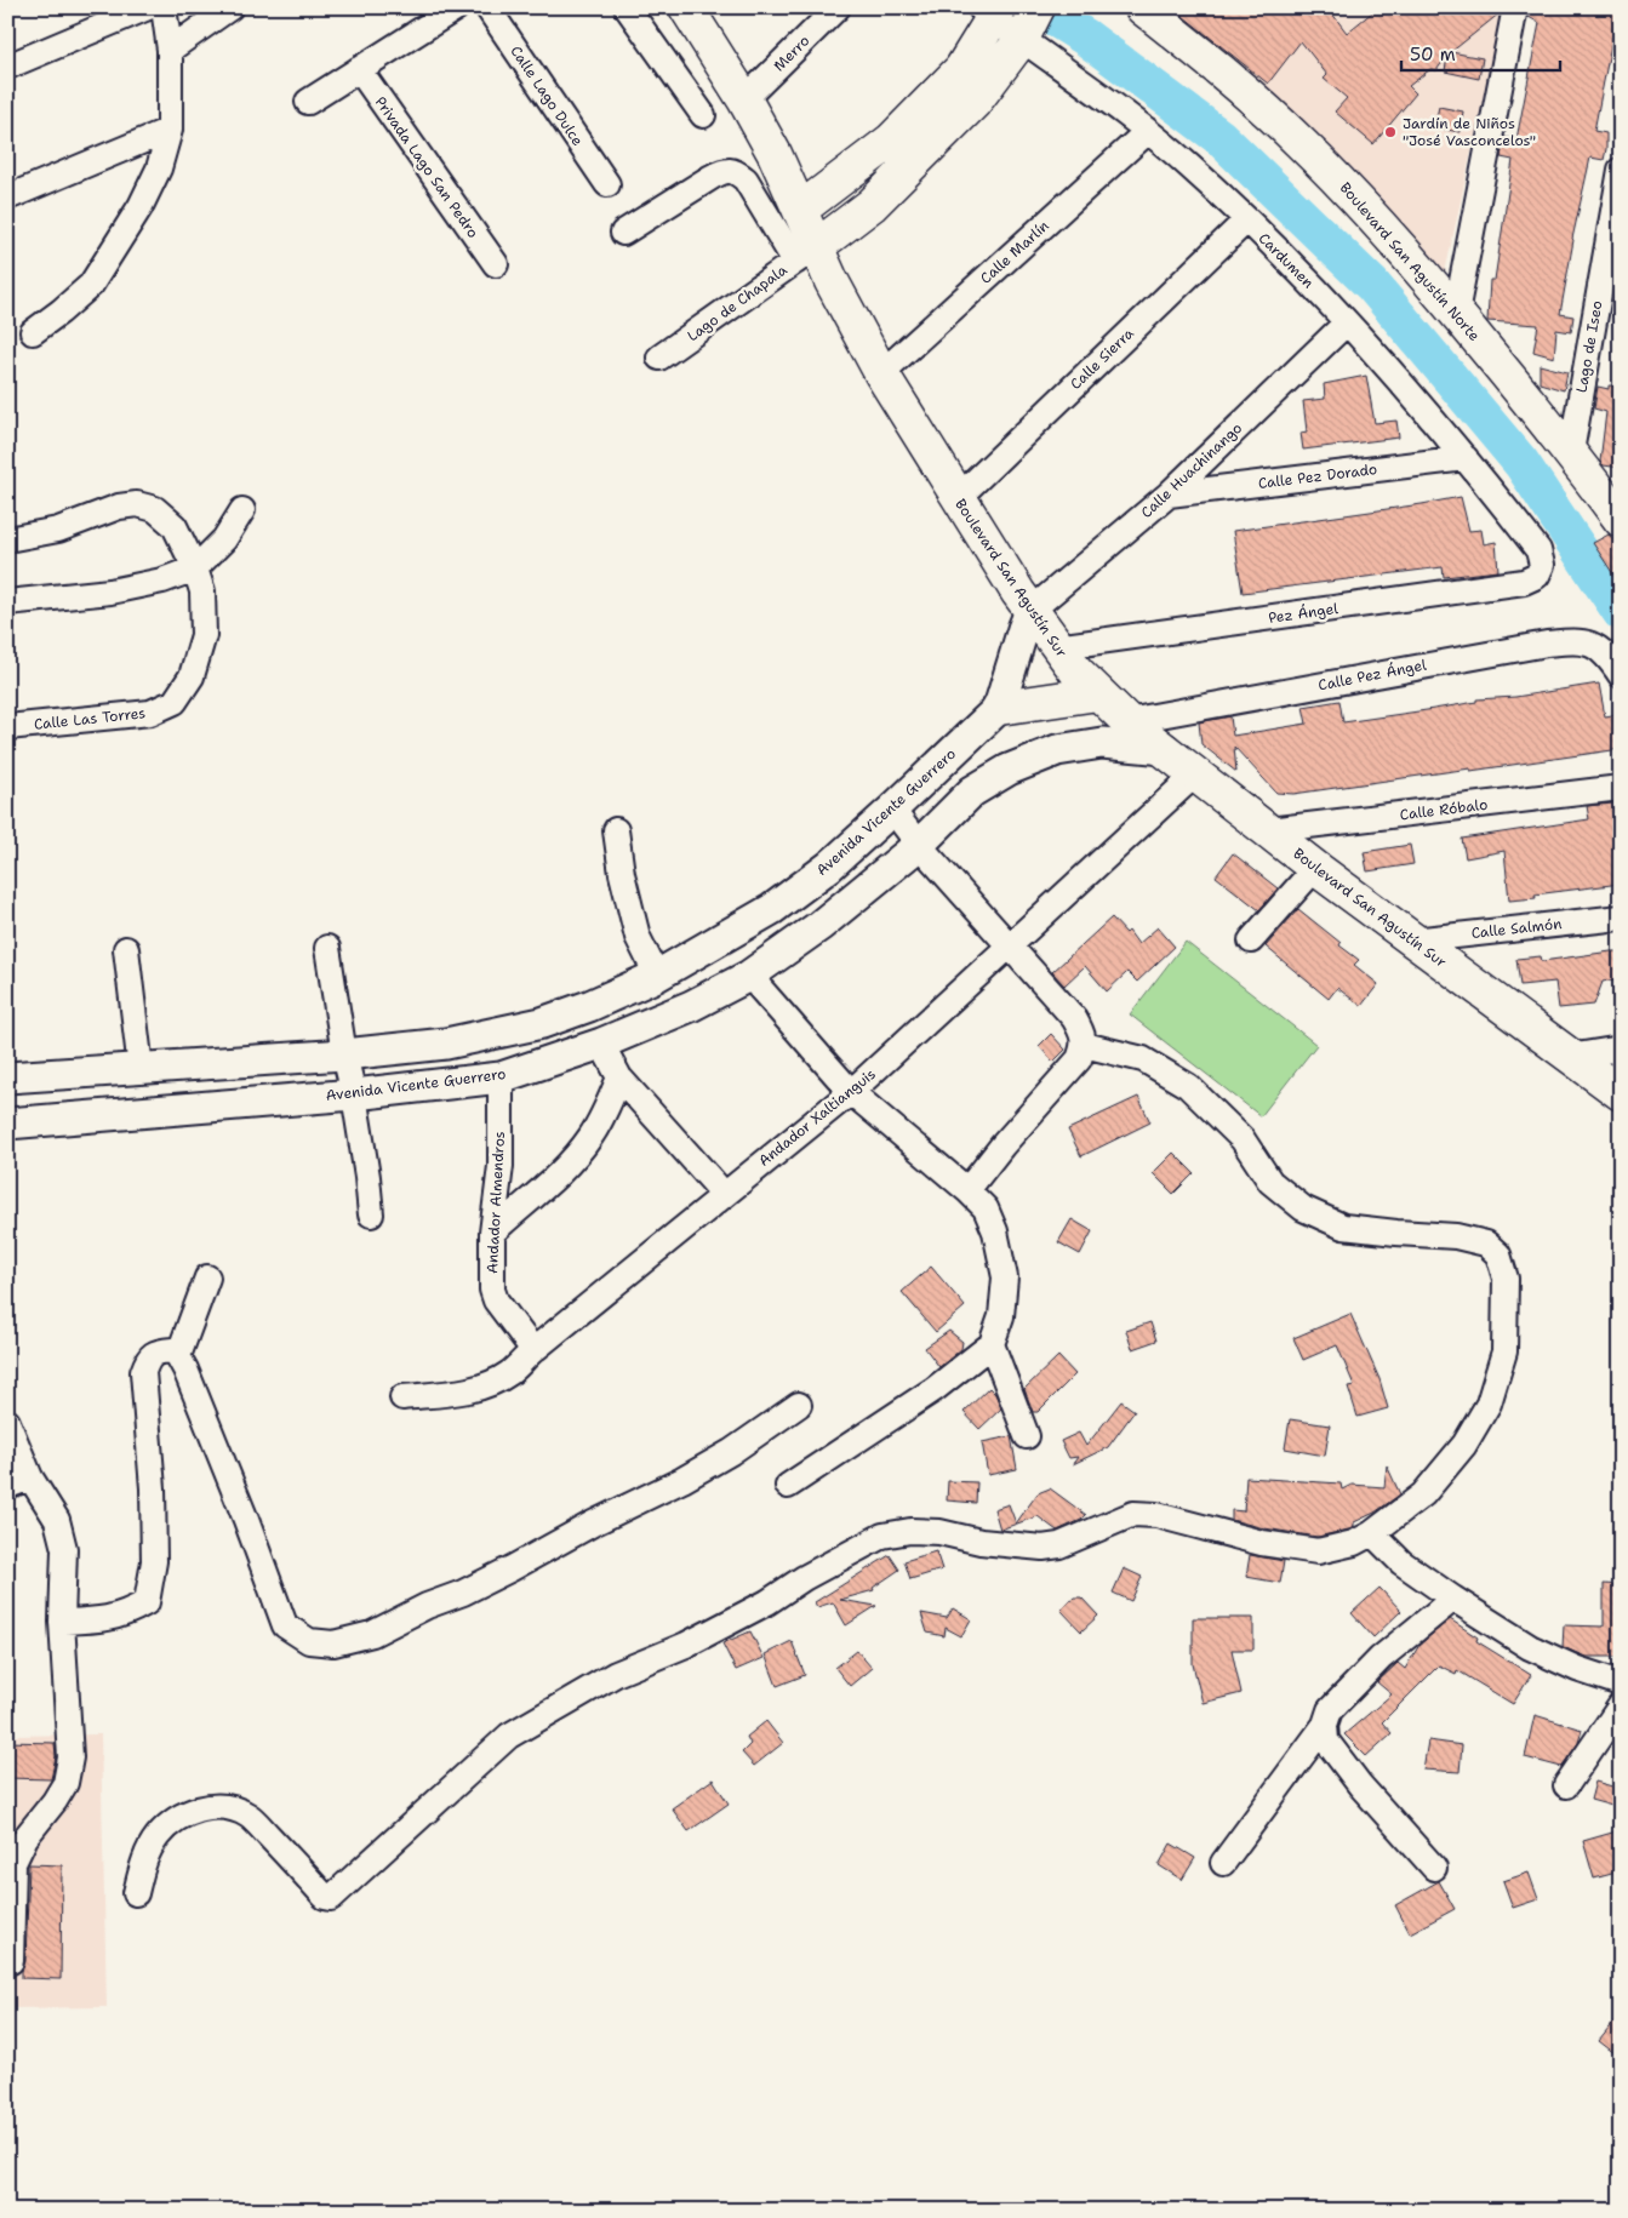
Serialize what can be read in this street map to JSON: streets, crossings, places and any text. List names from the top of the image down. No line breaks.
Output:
{"streets":{"main road":["Boulevard San Agustín Norte","Boulevard San Agustín Sur"],"street":["Merro","Calle Lago Dulce","Privada Lago San Pedro","Calle Marlín","Cardumen","Lago de Chapala","Lago de Iseo","Calle Sierra","Calle Huachinango","Calle Pez Dorado","Pez Ángel","Calle Pez Ángel","Calle Las Torres","Calle Róbalo","Avenida Vicente Guerrero","Calle Salmón","Andador Xaltianguis","Andador Almendros"]},"crossings":[["Merro","Boulevard San Agustín Sur"],["Calle Marlín","Cardumen"],["Calle Marlín","Boulevard San Agustín Sur"],["Cardumen","Calle Sierra"],["Cardumen","Calle Huachinango"],["Cardumen","Calle Pez Dorado"],["Cardumen","Pez Ángel"],["Boulevard San Agustín Norte","Lago de Iseo"],["Lago de Chapala","Boulevard San Agustín Sur"],["Calle Sierra","Boulevard San Agustín Sur"],["Calle Huachinango","Calle Pez Dorado"],["Calle Huachinango","Boulevard San Agustín Sur"],["Calle Huachinango","Avenida Vicente Guerrero"],["Boulevard San Agustín Sur","Pez Ángel"],["Boulevard San Agustín Sur","Calle Pez Ángel"],["Boulevard San Agustín Sur","Calle Róbalo"],["Boulevard San Agustín Sur","Avenida Vicente Guerrero"],["Boulevard San Agustín Sur","Calle Salmón"],["Boulevard San Agustín Sur","Andador Xaltianguis"],["Avenida Vicente Guerrero","Andador Almendros"],["Andador Xaltianguis","Andador Almendros"]],"places":["Jardín de Niños \"José Vasconcelos\""],"scale_bar":"50 m"}
